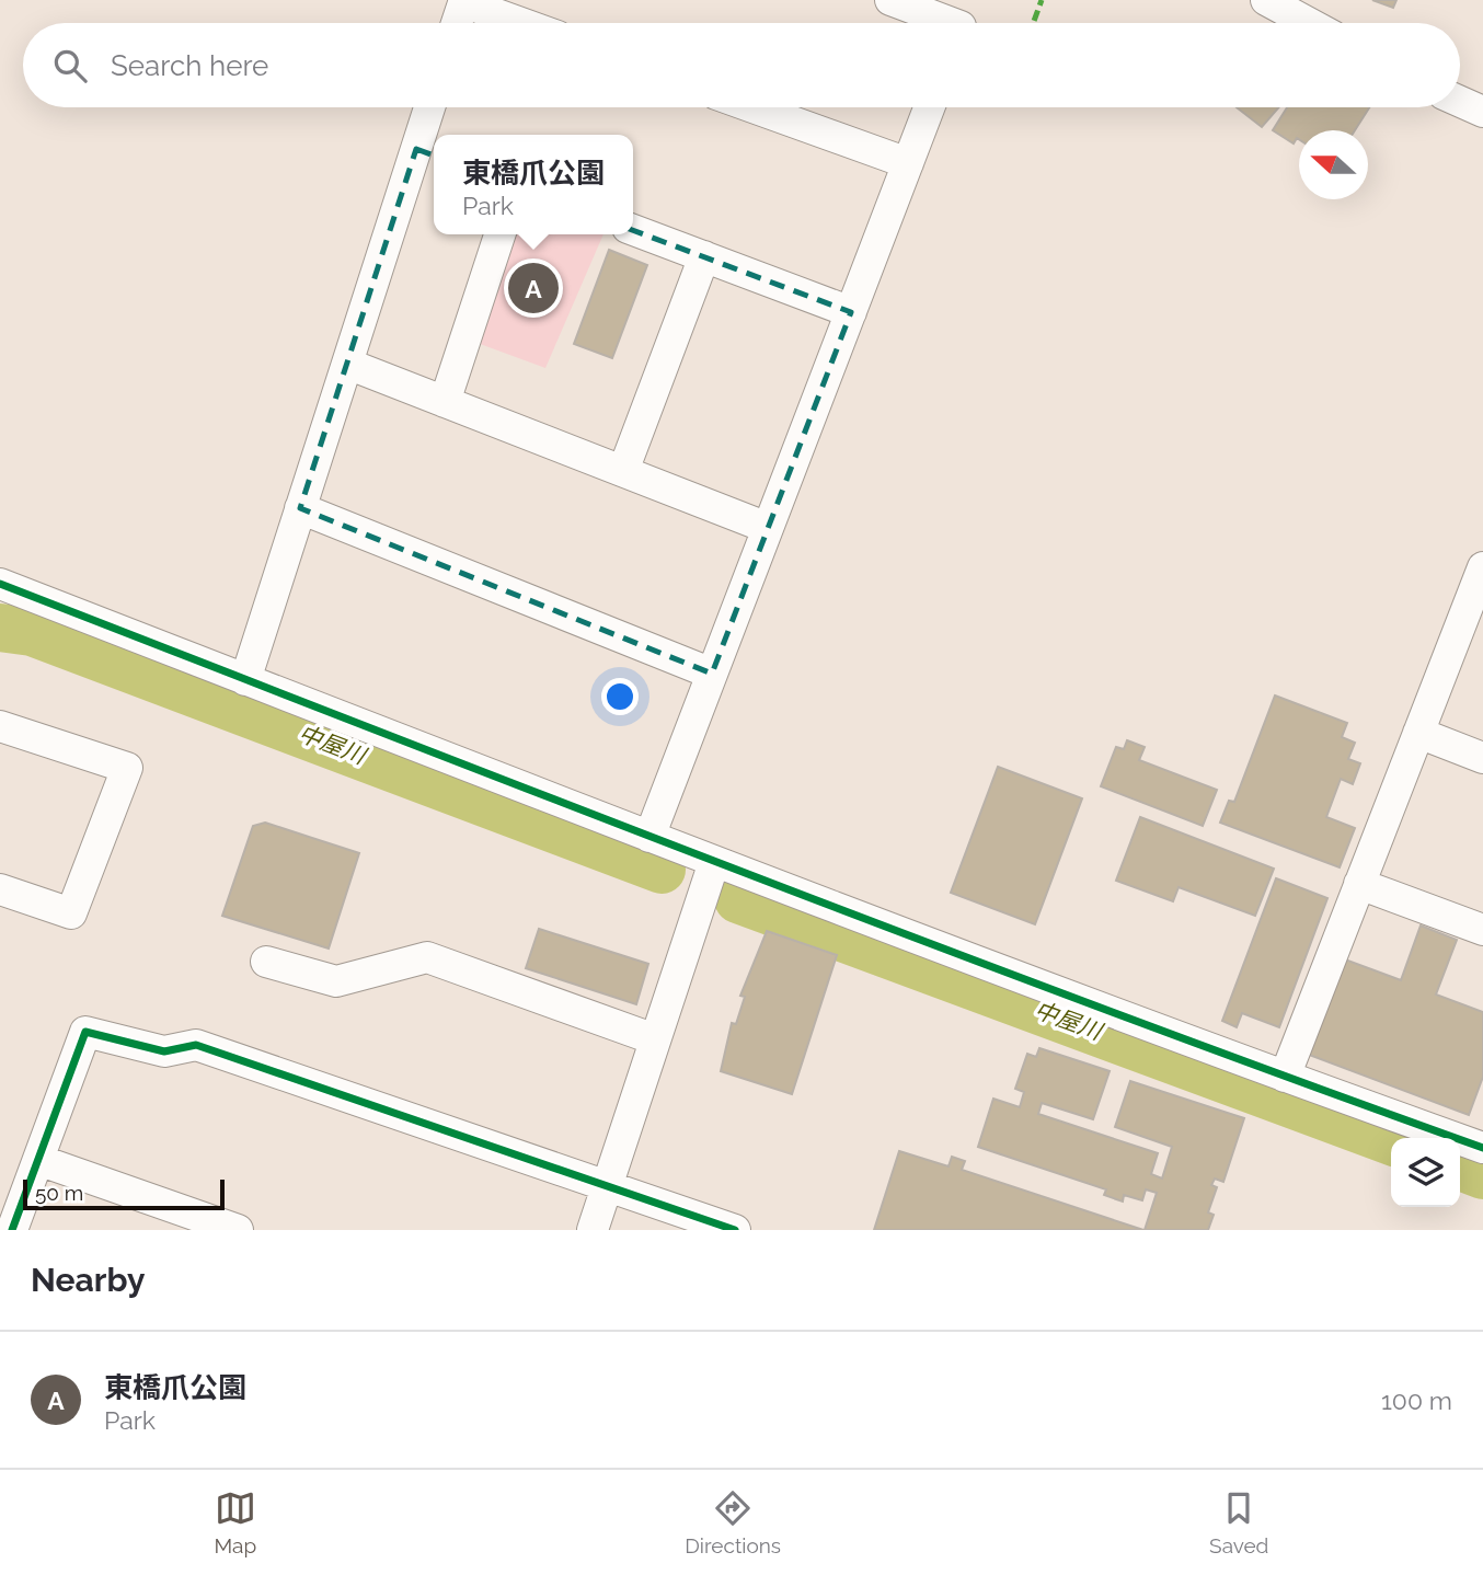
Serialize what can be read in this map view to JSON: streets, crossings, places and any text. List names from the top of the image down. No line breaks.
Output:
{"water":["中屋川"],"scale_bar":"50 m","north":"left","page":{"search":"Search here","popup":["東橋爪公園","Park"],"pins":"A","scale":"50 m","heading":"Nearby","list":[{"mark":"A","name":"東橋爪公園","note":"Park","value":"100 m"}],"nav":["Map","Directions","Saved"]}}
